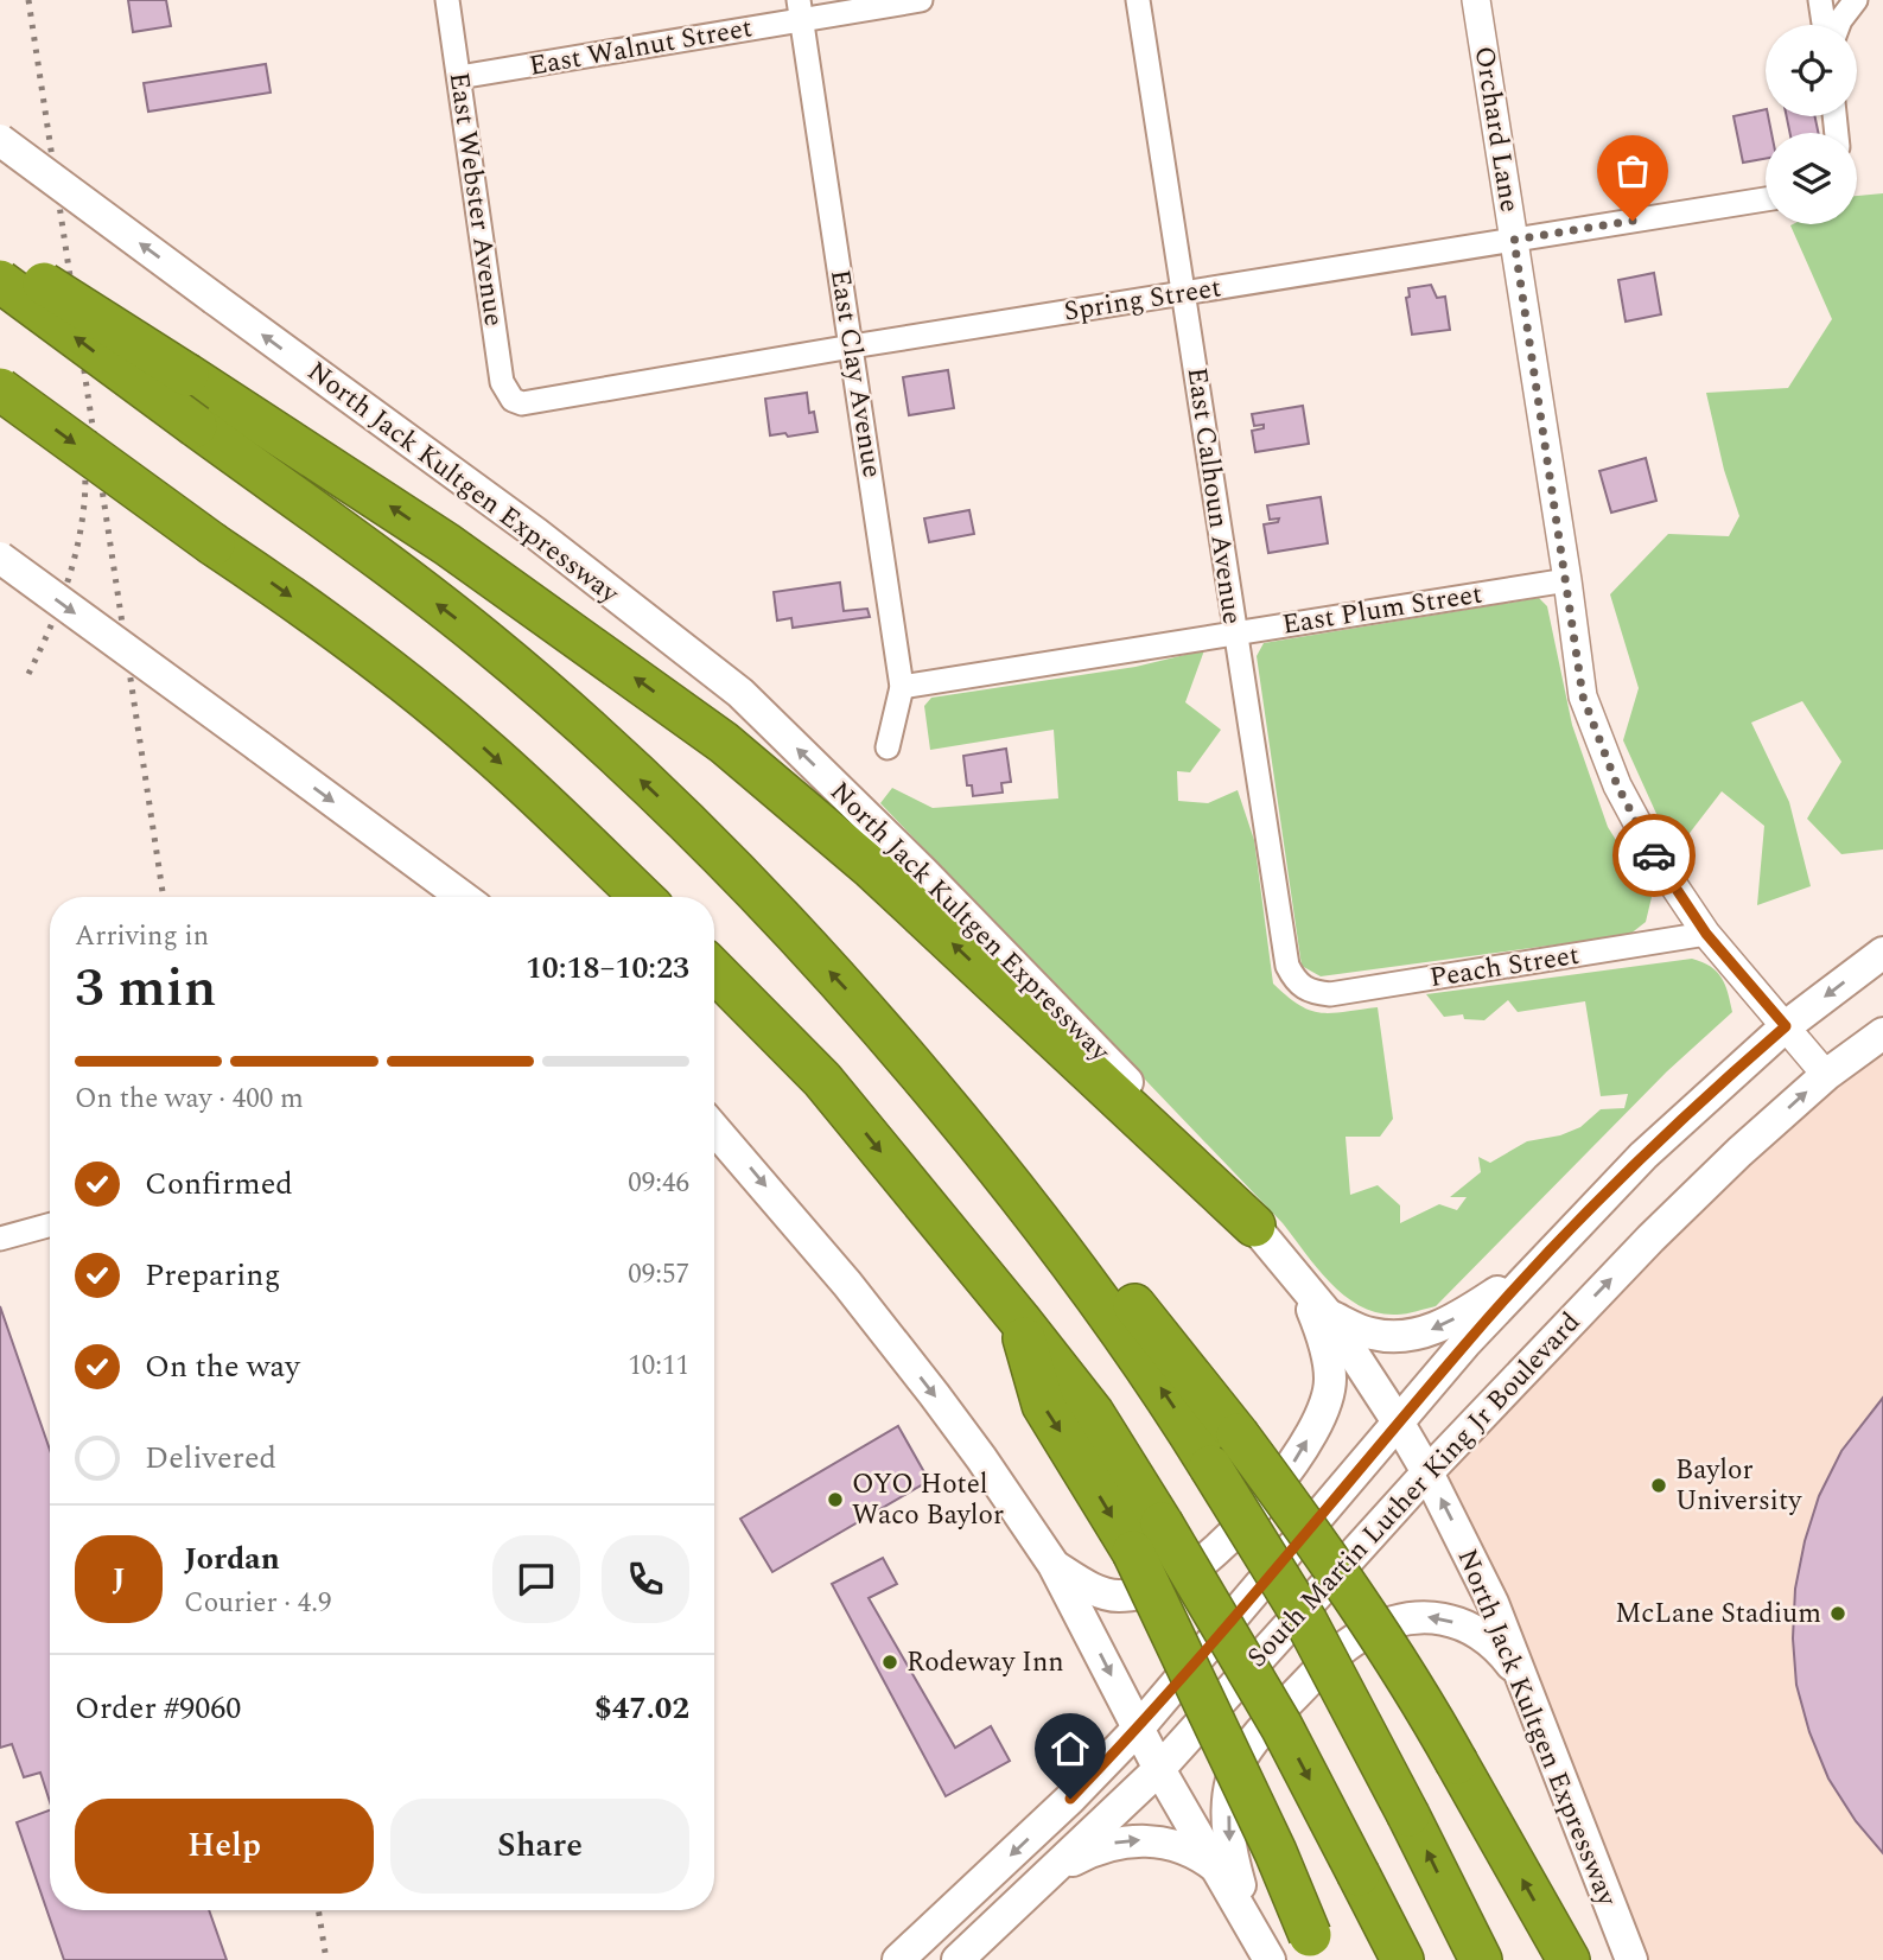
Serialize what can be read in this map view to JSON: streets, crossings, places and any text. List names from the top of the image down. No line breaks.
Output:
{"streets":{"main road":["North Jack Kultgen Expressway","South Martin Luther King Jr Boulevard"],"street":["East Walnut Street","Orchard Lane","East Webster Avenue","Spring Street","East Clay Avenue","East Calhoun Avenue","East Plum Street","Peach Street"]},"crossings":[["East Walnut Street","East Webster Avenue"],["East Walnut Street","East Clay Avenue"],["Orchard Lane","Spring Street"],["Orchard Lane","East Plum Street"],["Orchard Lane","Peach Street"],["Orchard Lane","South Martin Luther King Jr Boulevard"],["East Webster Avenue","Spring Street"],["Spring Street","East Clay Avenue"],["Spring Street","East Calhoun Avenue"],["East Clay Avenue","East Plum Street"],["North Jack Kultgen Expressway","South Martin Luther King Jr Boulevard"],["East Calhoun Avenue","East Plum Street"],["East Calhoun Avenue","Peach Street"]],"one_way":["North Jack Kultgen Expressway"],"places":["Baylor University","OYO Hotel Waco Baylor","McLane Stadium","Rodeway Inn"],"page":{"heading":["3 min","Arriving in","10:18–10:23"],"panel":["Jordan","Courier · 4.9","Order #9060","$47.02"],"bar":"On the way · 400 m","list":[["Confirmed","09:46"],["Preparing","09:57"],["On the way","10:11"],"Delivered"],"round":"J","buttons":["Help","Share"]}}
